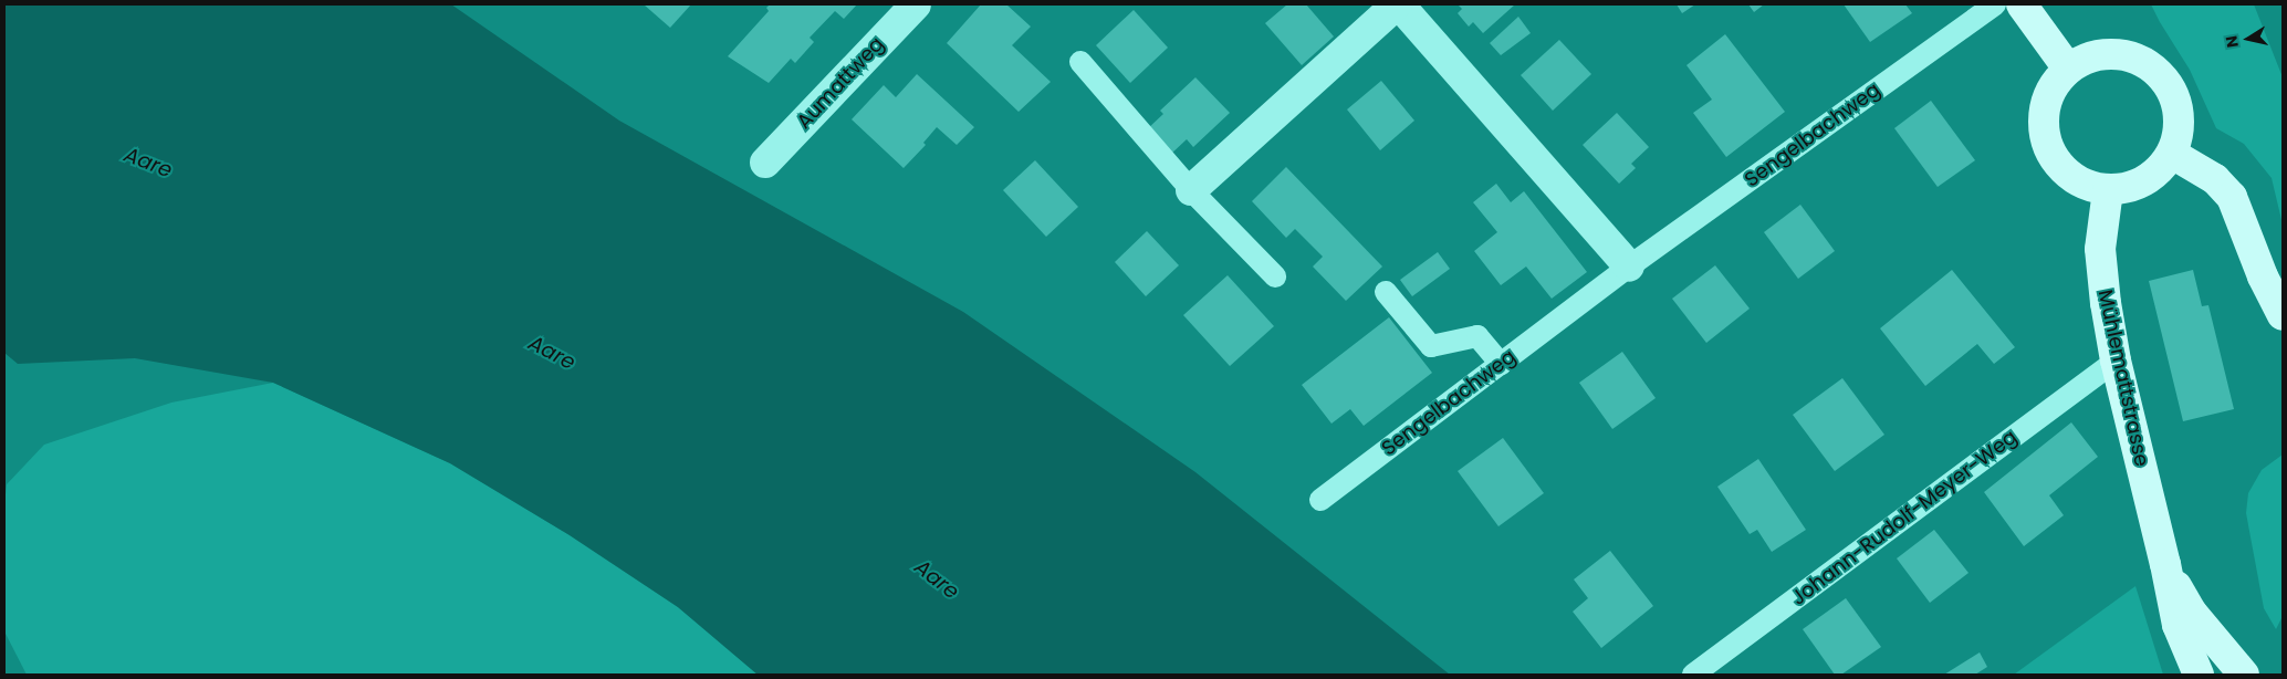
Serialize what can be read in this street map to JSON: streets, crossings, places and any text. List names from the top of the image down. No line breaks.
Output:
{"streets":{"main road":["Mühlemattstrasse"],"street":["Aumattweg"],"lane":["Sengelbachweg","Johann-Rudolf-Meyer-Weg"]},"crossings":[["Mühlemattstrasse","Johann-Rudolf-Meyer-Weg"]],"water":["Aare"],"north":"left"}
